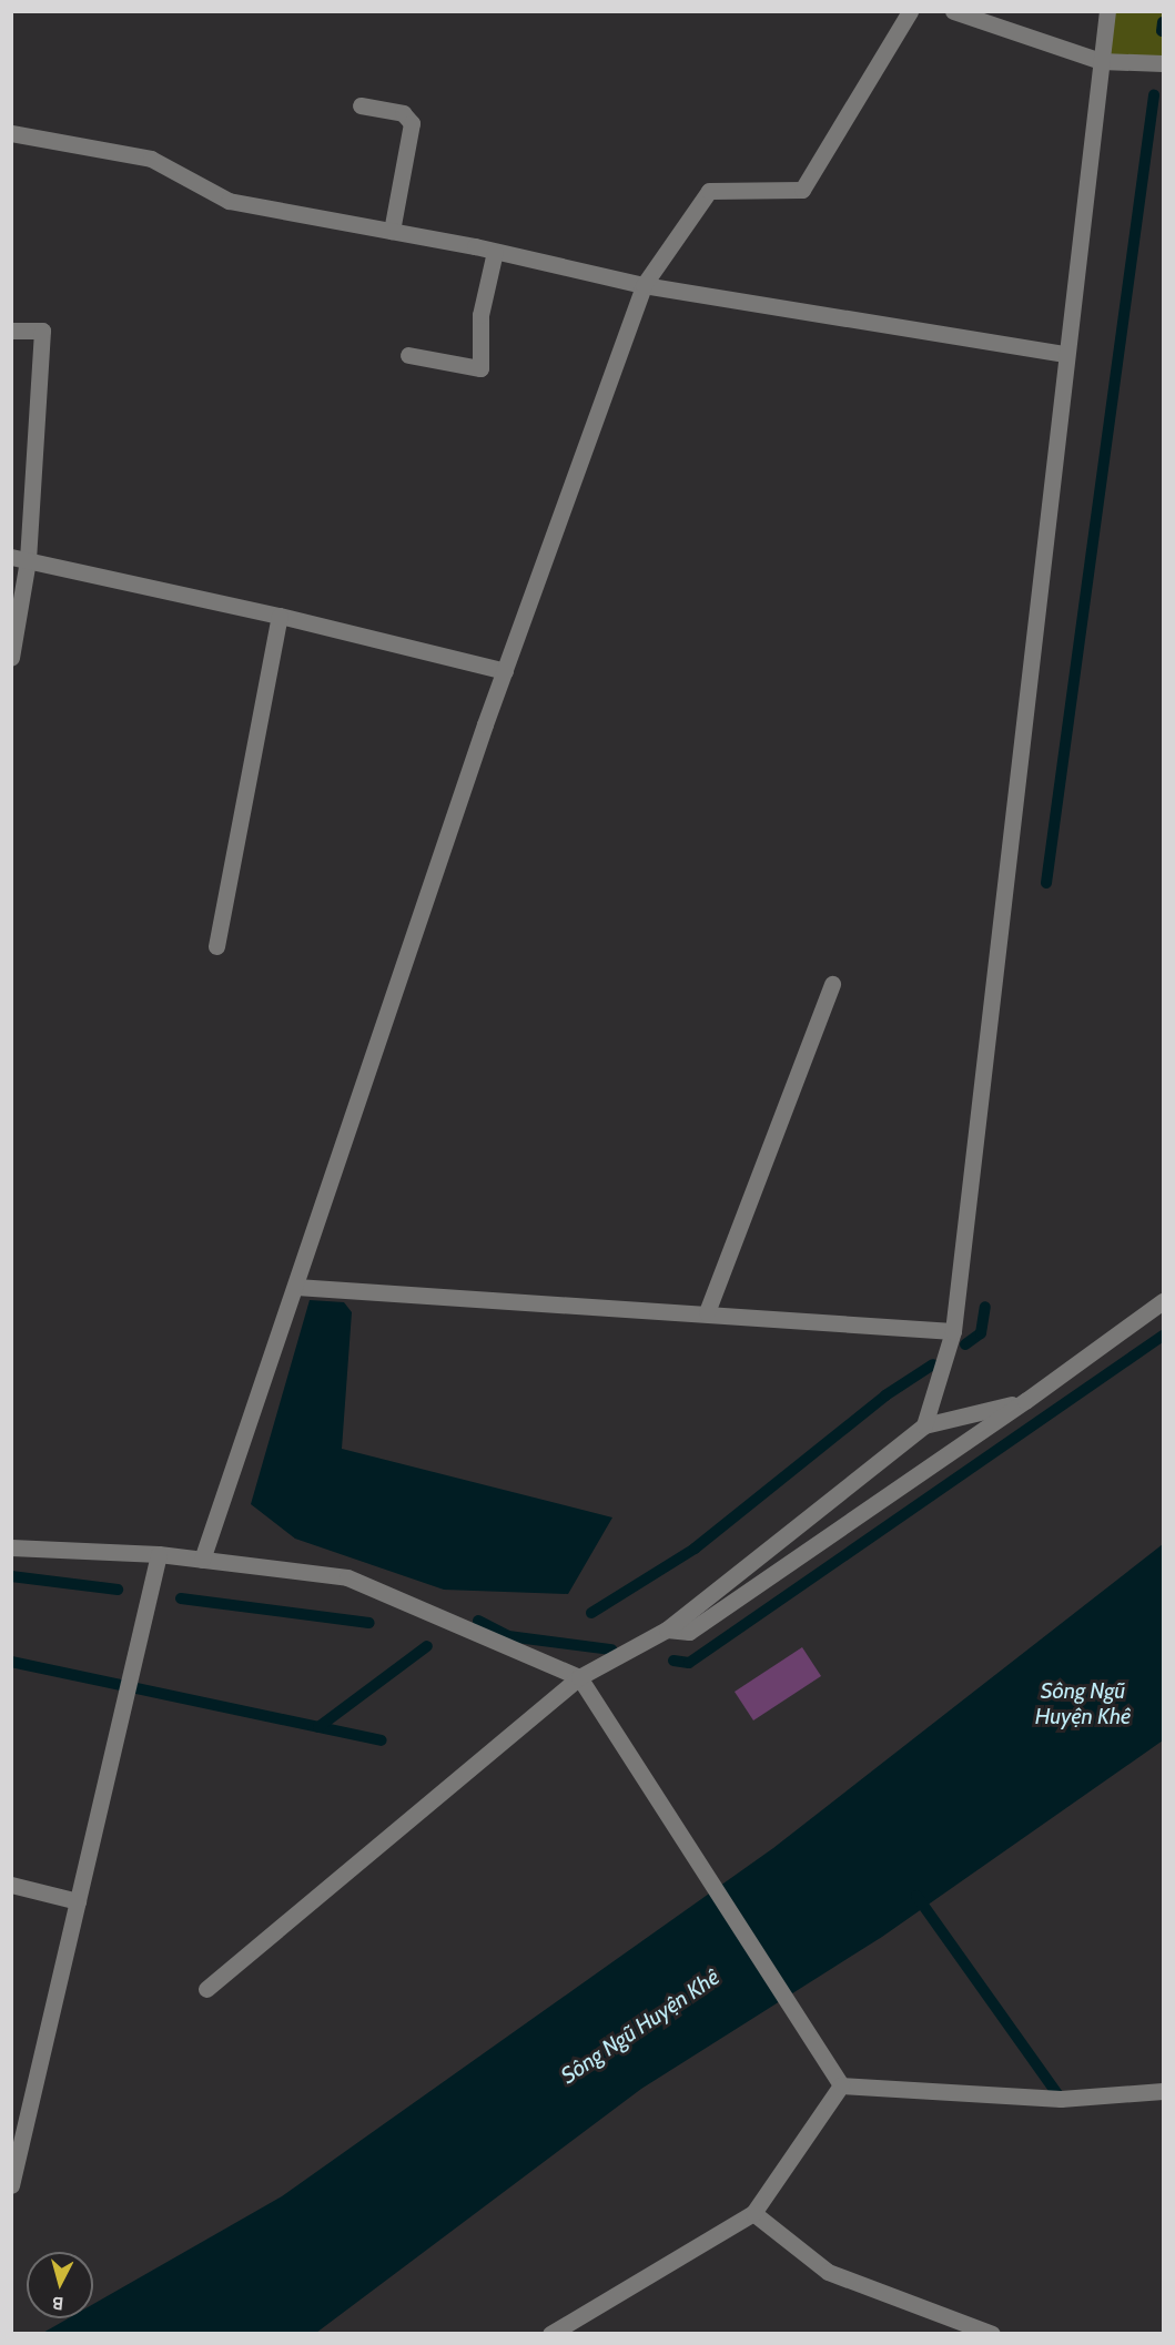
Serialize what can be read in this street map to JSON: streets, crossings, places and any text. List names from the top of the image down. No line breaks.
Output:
{"water":["Sông Ngũ Huyện Khê"],"north":"bottom"}
